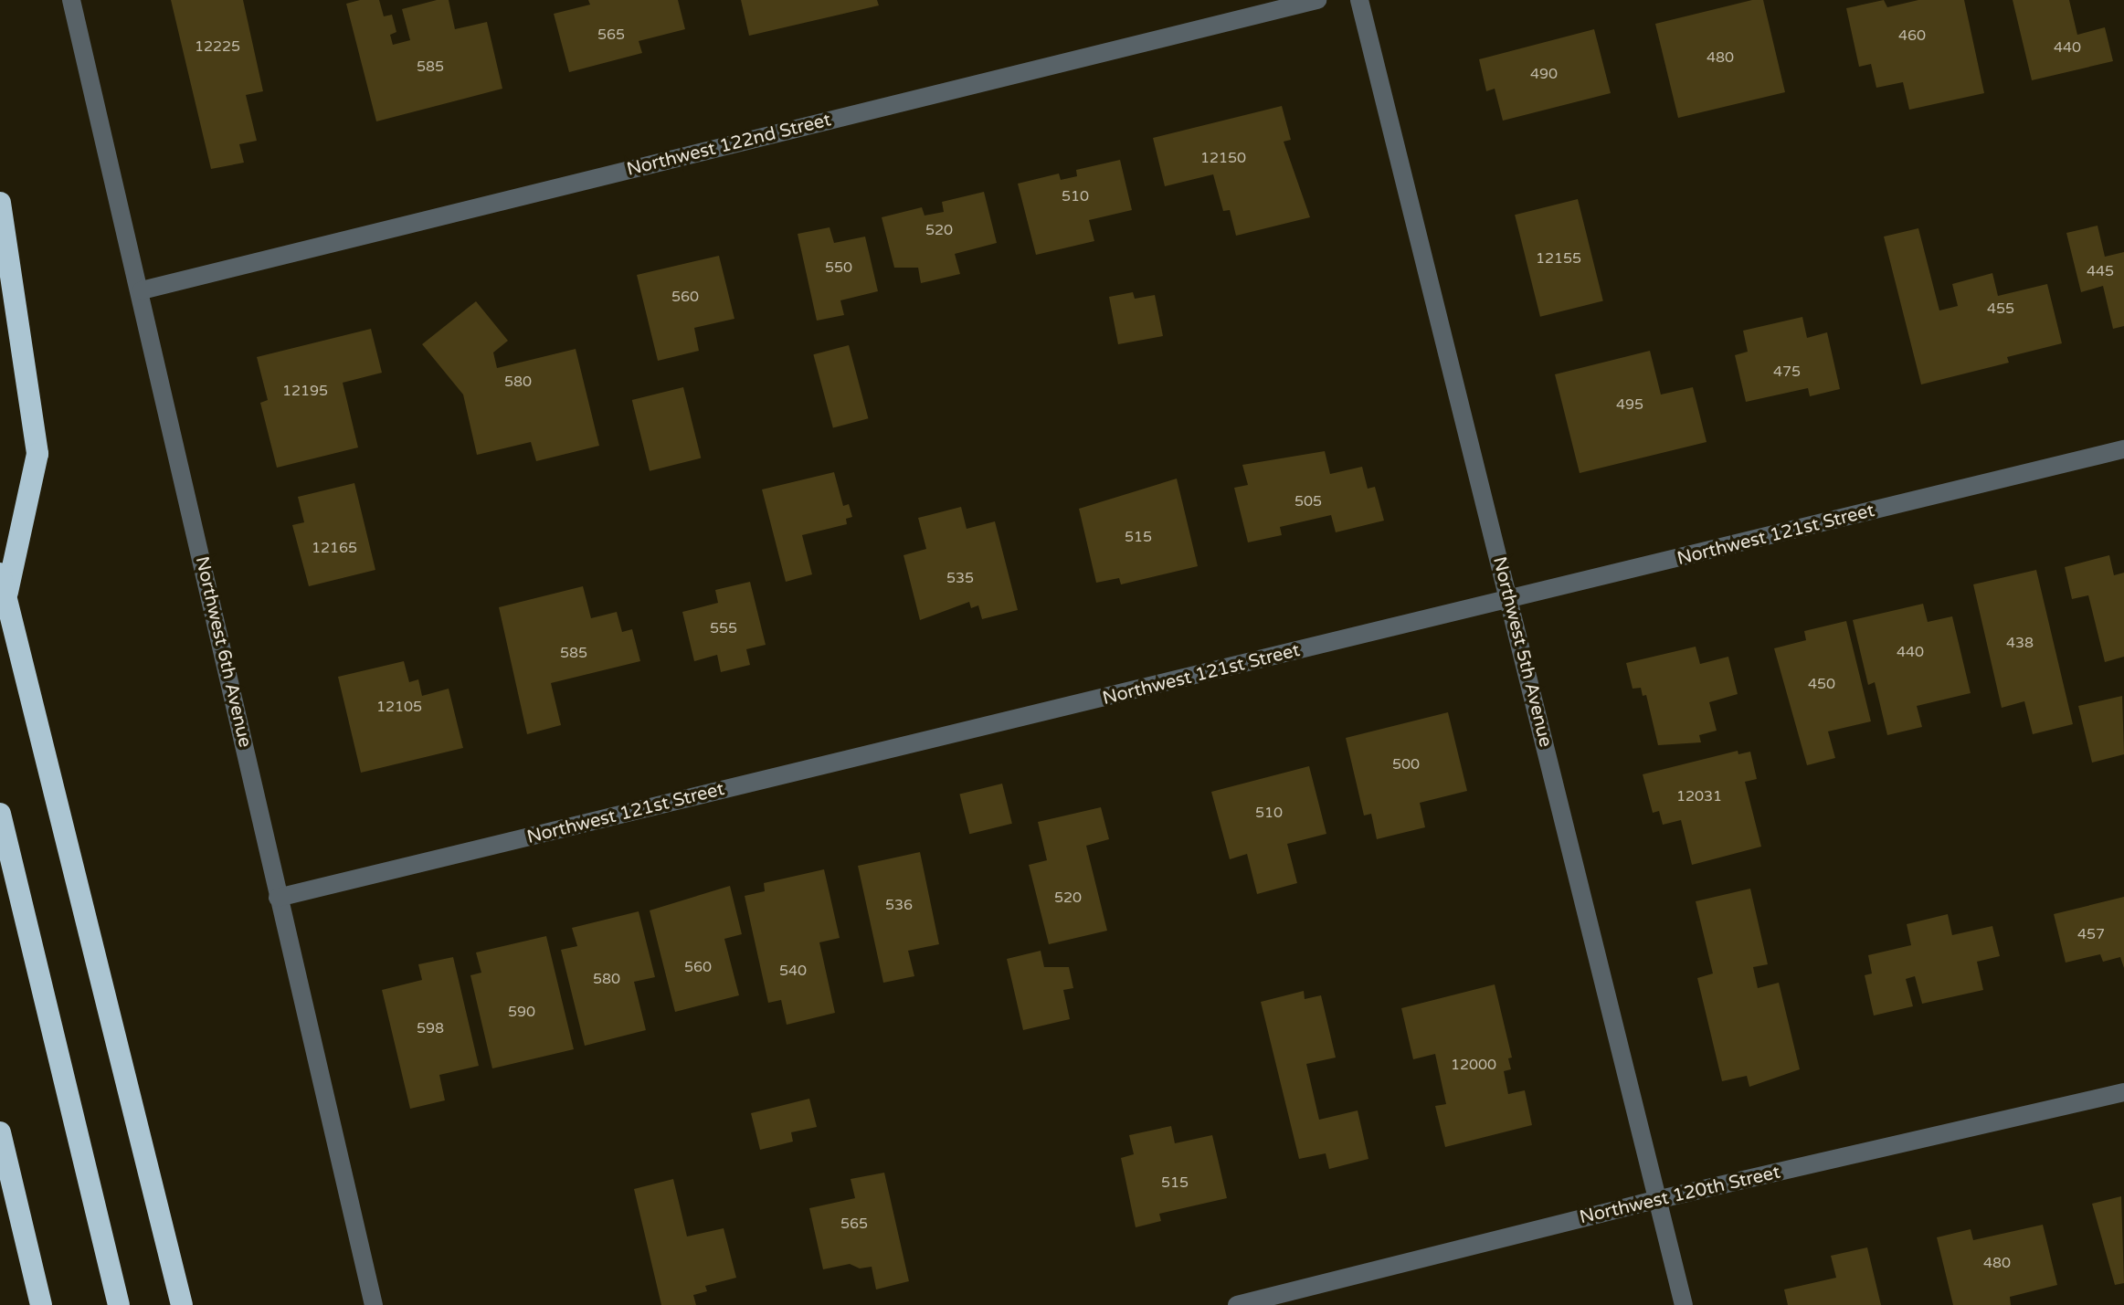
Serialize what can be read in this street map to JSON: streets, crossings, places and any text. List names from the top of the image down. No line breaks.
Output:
{"streets":{"street":["Northwest 122nd Street","Northwest 121st Street","Northwest 6th Avenue","Northwest 5th Avenue","Northwest 120th Street"]},"crossings":[["Northwest 122nd Street","Northwest 6th Avenue"],["Northwest 121st Street","Northwest 6th Avenue"],["Northwest 121st Street","Northwest 5th Avenue"],["Northwest 5th Avenue","Northwest 120th Street"]],"house_numbers":["565","460","12225","440","480","585","490","12150","510","520","12155","550","445","560","455","475","580","12195","495","505","515","12165","535","555","438","440","585","450","12105","500","12031","510","520","536","457","560","540","580","590","598","12000","515","565","480"]}
